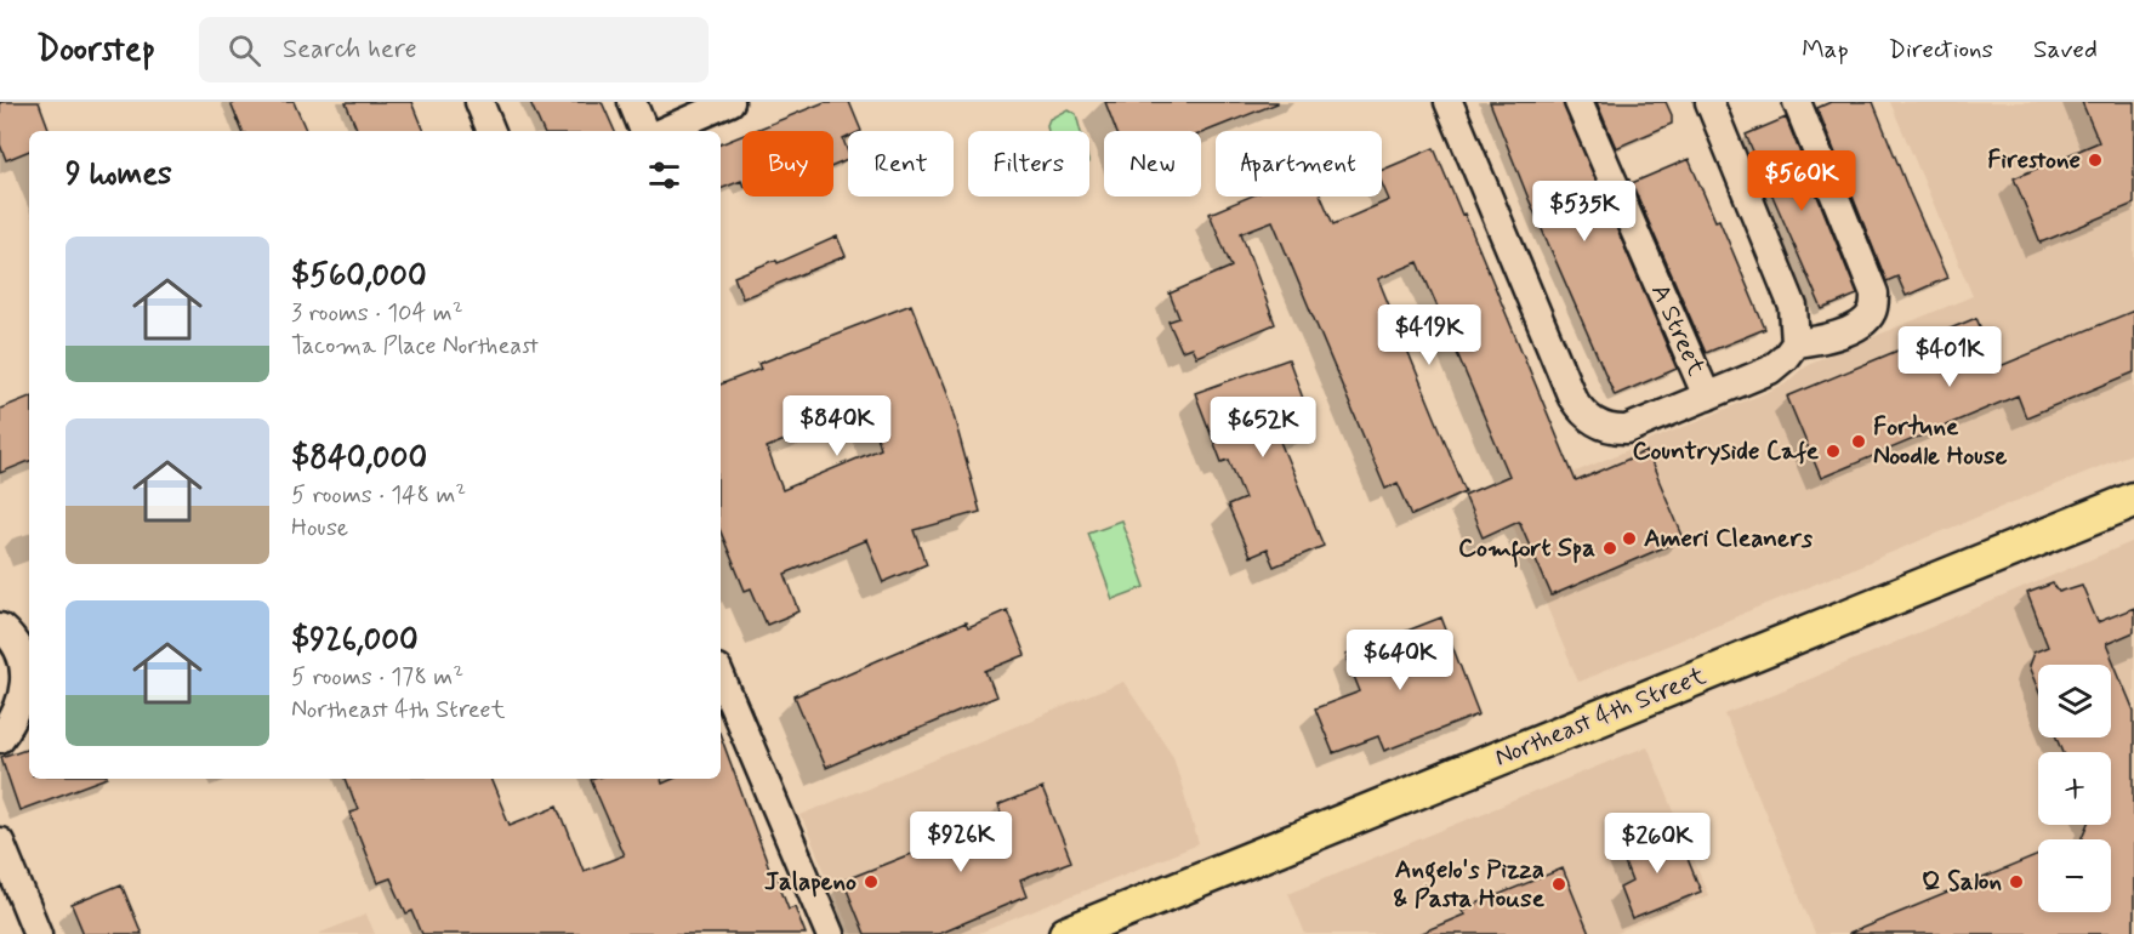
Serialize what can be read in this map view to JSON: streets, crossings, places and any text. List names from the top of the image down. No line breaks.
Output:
{"streets":{"main road":["Northeast 4th Street"],"street":["A Street"]},"places":["Firestone","Fortune Noodle House","Countryside Cafe","Ameri Cleaners","Comfort Spa","Jalapeno","Q Salon","Angelo's Pizza & Pasta House"],"page":{"header":"Doorstep","search":"Search here","nav":["Map","Directions","Saved"],"chip":["Buy","Rent","Filters","New","Apartment"],"heading":"9 homes","price":["$560K","$535K","$419K","$401K","$840K","$652K","$640K","$926K","$260K"],"list":[{"name":"$560,000","note":"3 rooms · 104 m² · Tacoma Place Northeast"},{"name":"$840,000","note":"5 rooms · 148 m² · House"},{"name":"$926,000","note":"5 rooms · 178 m² · Northeast 4th Street"}],"map_buttons":["+","−"]}}
